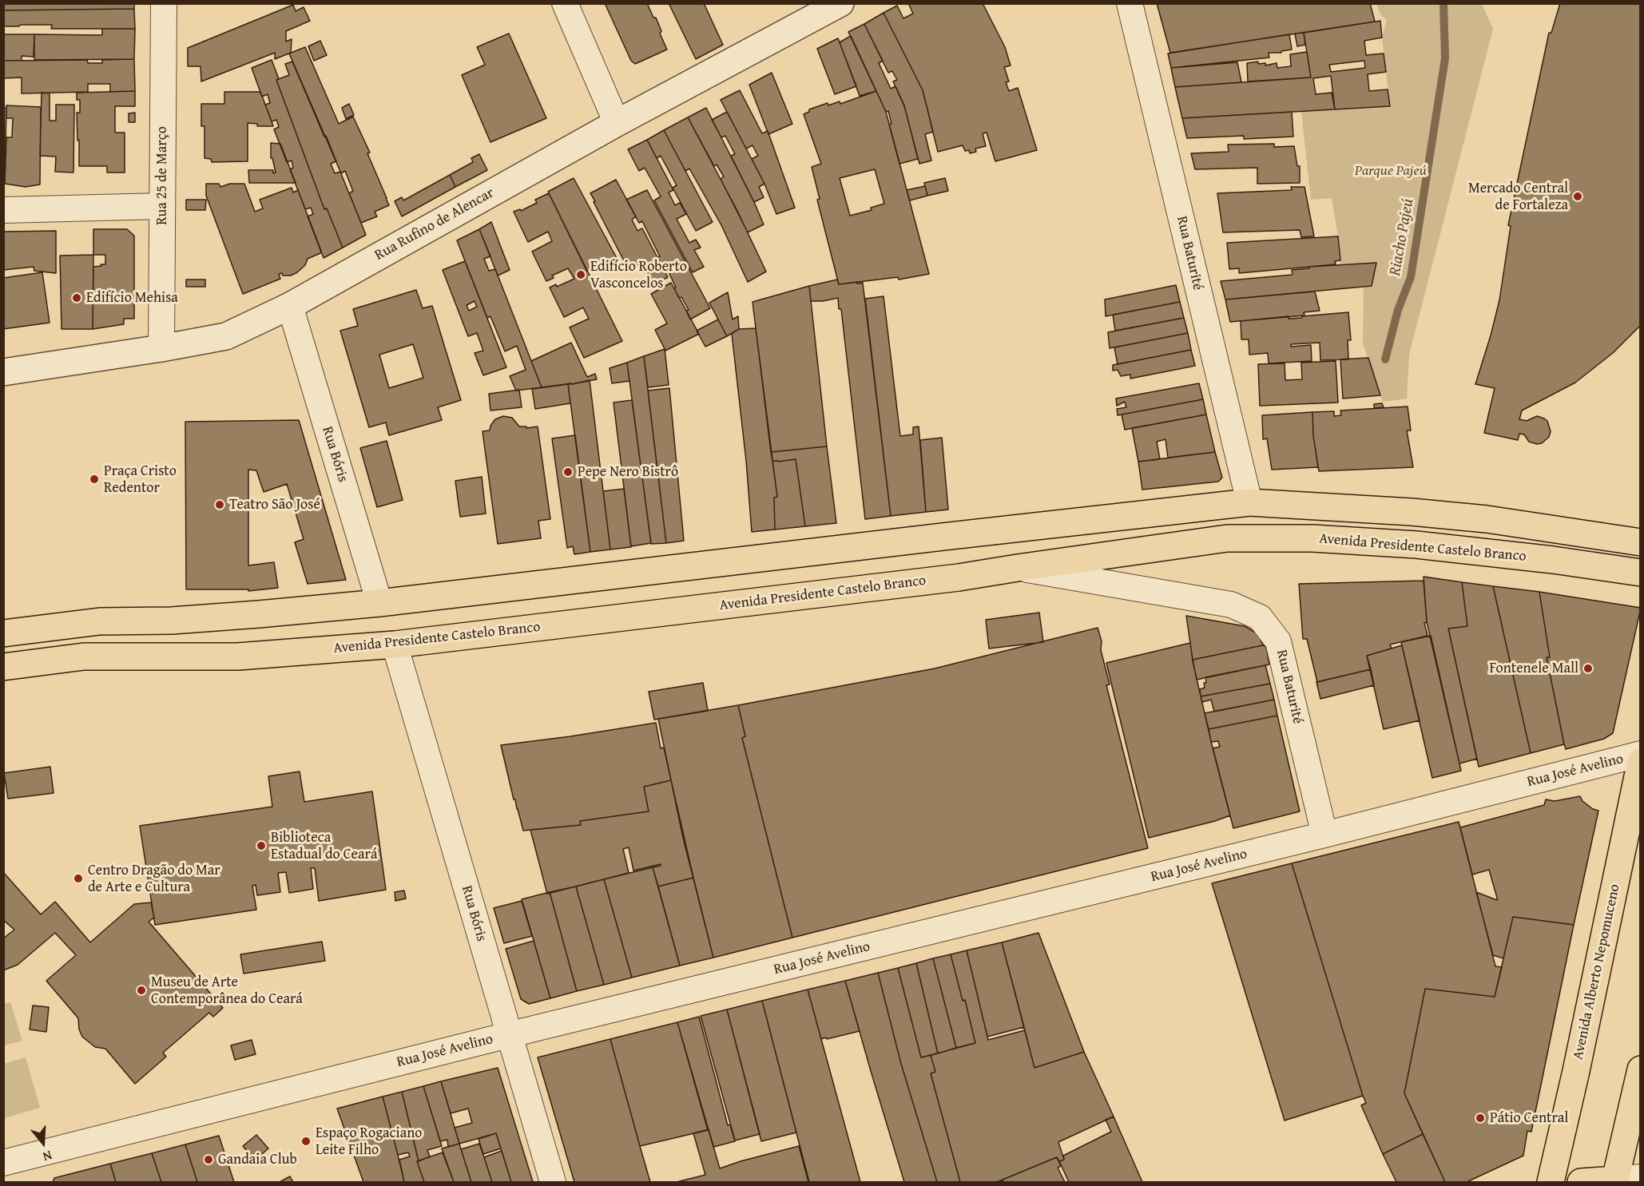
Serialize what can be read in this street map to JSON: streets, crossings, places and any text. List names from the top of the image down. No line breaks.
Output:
{"streets":{"main road":["Avenida Presidente Castelo Branco","Avenida Alberto Nepomuceno"],"street":["Rua 25 de Março","Rua Rufino de Alencar","Rua Baturité","Rua Bóris","Rua José Avelino"]},"crossings":[["Rua 25 de Março","Rua Rufino de Alencar"],["Rua Rufino de Alencar","Rua Bóris"],["Rua Baturité","Avenida Presidente Castelo Branco"],["Rua Baturité","Rua José Avelino"],["Rua Bóris","Avenida Presidente Castelo Branco"],["Rua Bóris","Rua José Avelino"]],"water":["Riacho Pajeú"],"parks":["Parque Pajeú"],"places":["Mercado Central de Fortaleza","Edifício Roberto Vasconcelos","Edifício Mehisa","Pepe Nero Bistrô","Praça Cristo Redentor","Teatro São José","Fontenele Mall","Biblioteca Estadual do Ceará","Centro Dragão do Mar de Arte e Cultura","Museu de Arte Contemporânea do Ceará","Pátio Central","Espaço Rogaciano Leite Filho","Gandaia Club"],"north":"bottom"}
